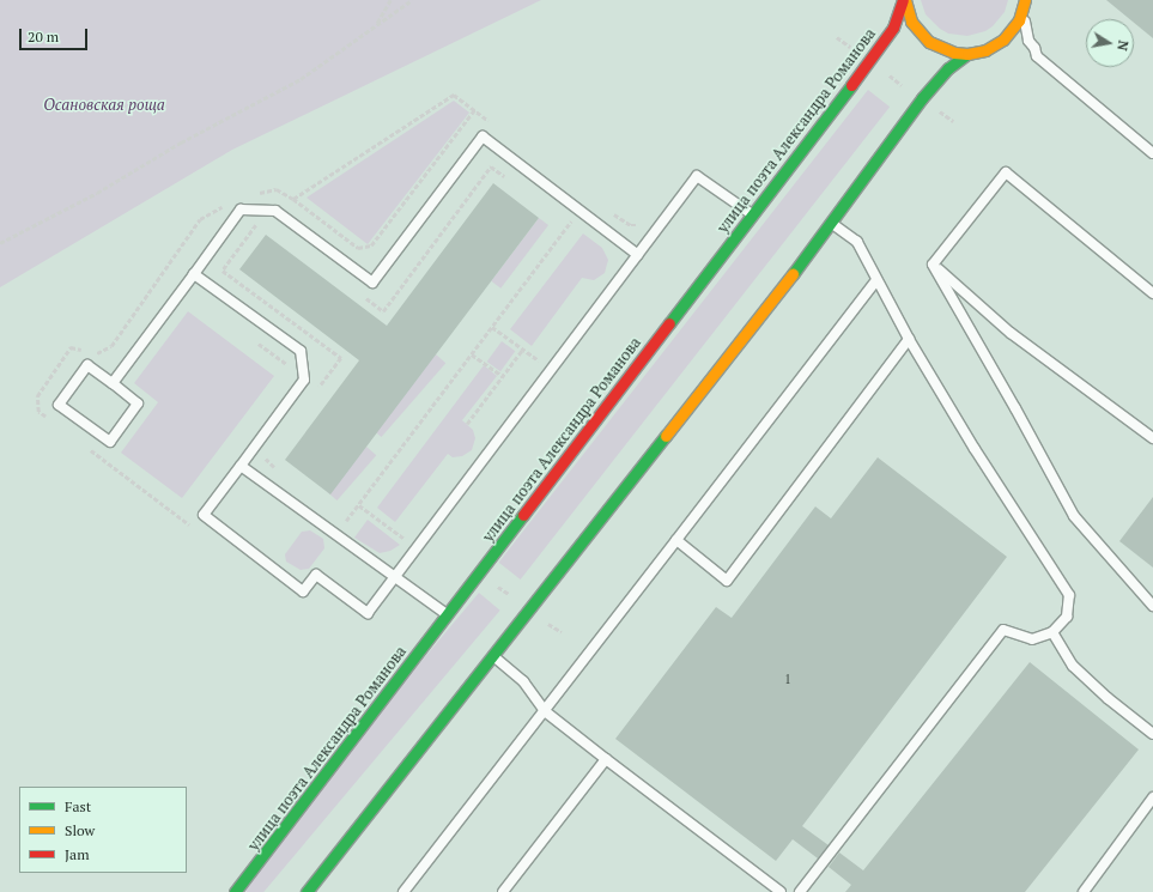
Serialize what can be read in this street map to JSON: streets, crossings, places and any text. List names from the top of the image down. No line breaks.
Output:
{"streets":{"main road":["улица поэта Александра Романова"]},"parks":["Осановская роща"],"house_numbers":["1"],"legend":["Fast","Slow","Jam"],"scale_bar":"20 m","north":"right"}
